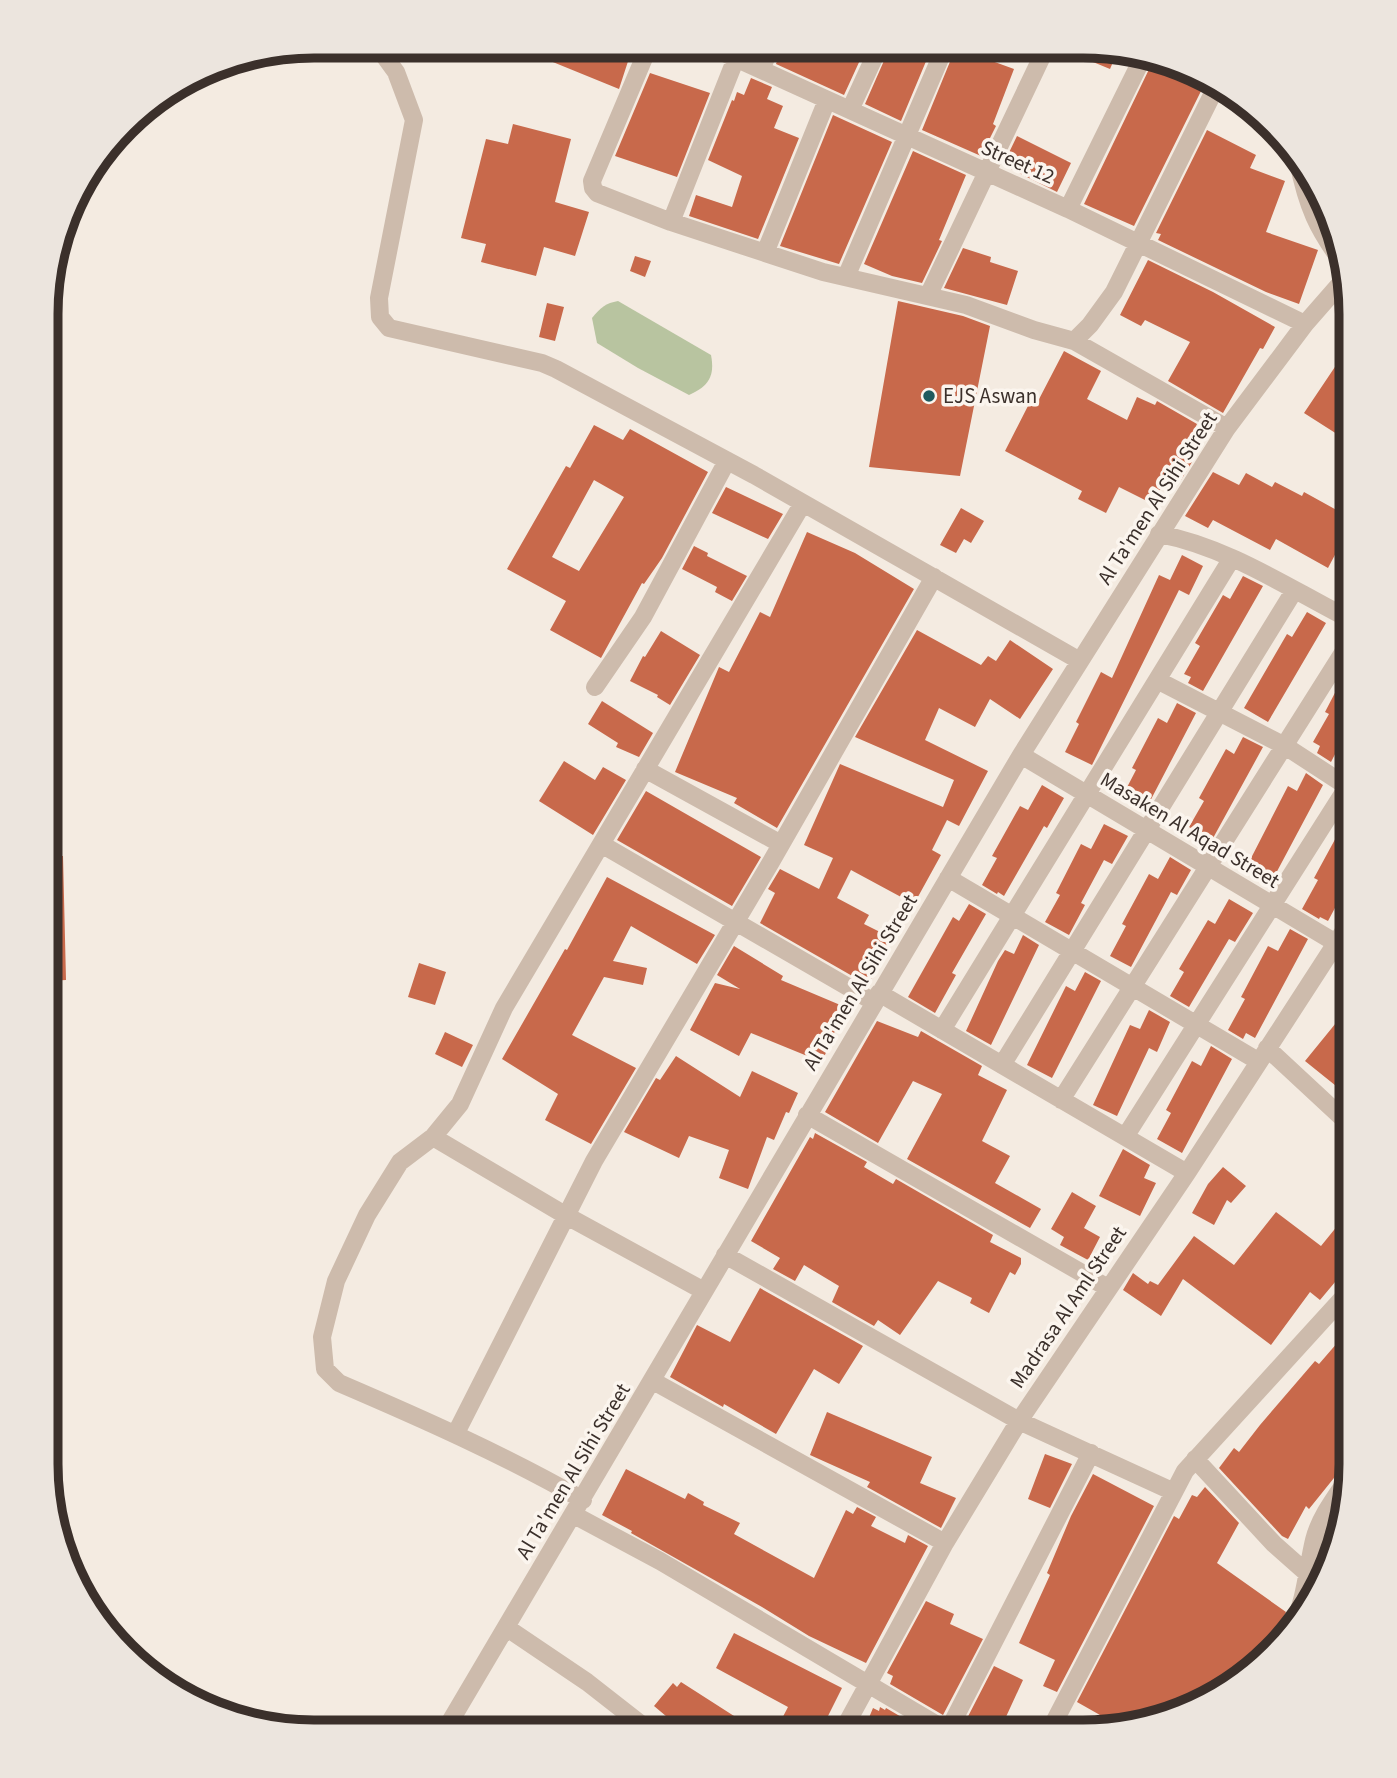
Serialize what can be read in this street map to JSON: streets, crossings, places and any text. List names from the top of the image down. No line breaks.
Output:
{"streets":{"street":["Street 12","Al Ta'men Al Sihi Street","Masaken Al Aqad Street","Madrasa Al Aml Street"]},"crossings":[["Street 12","Al Ta'men Al Sihi Street"],["Al Ta'men Al Sihi Street","Masaken Al Aqad Street"],["Masaken Al Aqad Street","Madrasa Al Aml Street"]],"places":["EJS Aswan"]}
